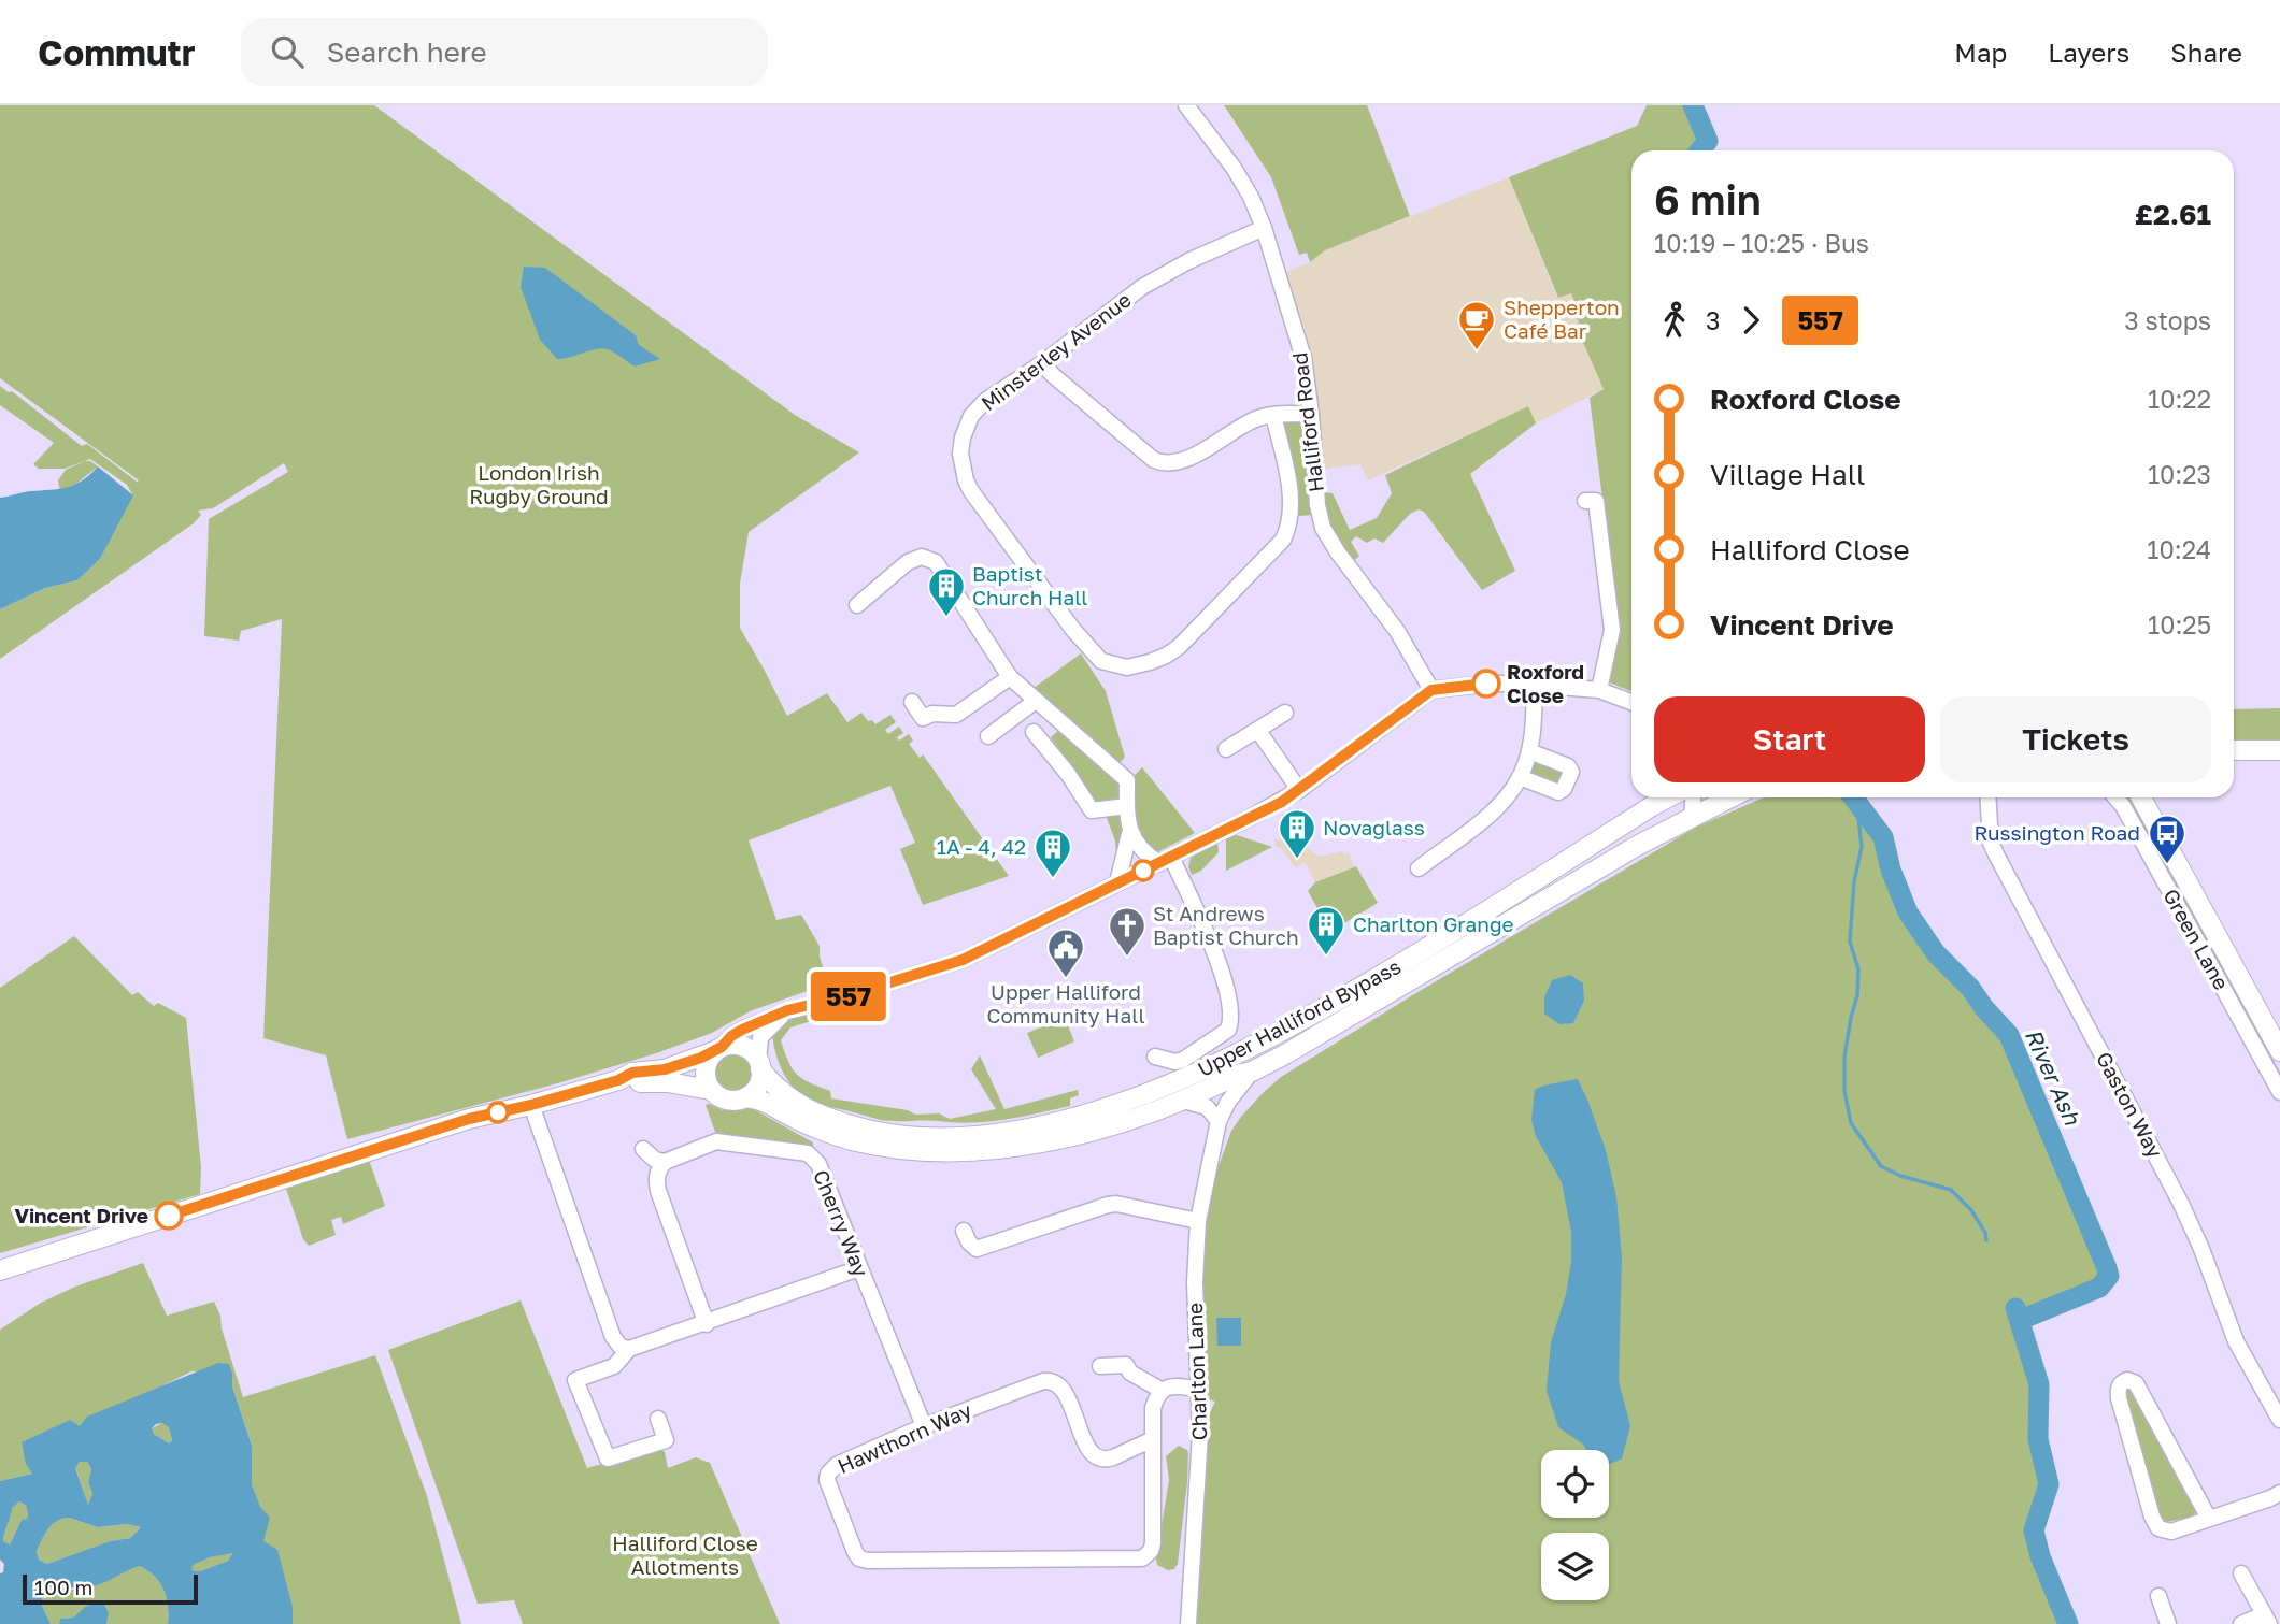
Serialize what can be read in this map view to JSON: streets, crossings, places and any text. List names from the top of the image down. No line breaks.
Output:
{"streets":{"main road":["Green Lane","Upper Halliford Bypass"],"street":["Minsterley Avenue","Halliford Road","Gaston Way","Cherry Way","Charlton Lane","Hawthorn Way"]},"crossings":[["Minsterley Avenue","Halliford Road"],["Upper Halliford Bypass","Charlton Lane"],["Cherry Way","Hawthorn Way"]],"water":["River Ash"],"parks":["London Irish Rugby Ground","Halliford Close Allotments"],"places":{"cafe":["Shepperton Café Bar"],"building":["Baptist Church Hall","Novaglass","1A - 4, 42","Charlton Grange"],"other":["Roxford Close","Vincent Drive"],"bus stop":["Russington Road"],"church":["St Andrews Baptist Church"],"public building":["Upper Halliford Community Hall"]},"lines":["bus line 557"],"scale_bar":"100 m","page":{"header":"Commutr","search":"Search here","nav":["Map","Layers","Share"],"on_map":"557","heading":["6 min","10:19 – 10:25 · Bus","£2.61"],"legs":["3","557","3 stops"],"list":[{"name":"Roxford Close","value":"10:22"},{"name":"Village Hall","value":"10:23"},{"name":"Halliford Close","value":"10:24"},{"name":"Vincent Drive","value":"10:25"}],"buttons":["Start","Tickets"],"scale":"100 m"}}
